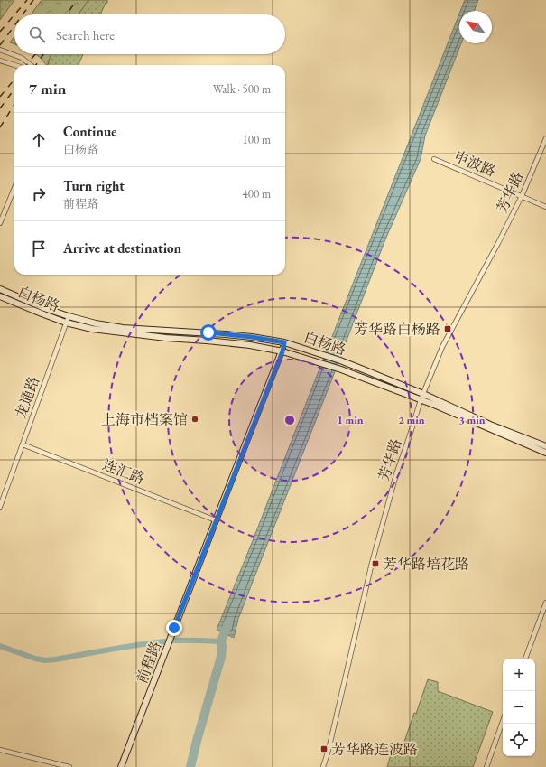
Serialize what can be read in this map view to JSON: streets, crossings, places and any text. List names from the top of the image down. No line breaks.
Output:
{"streets":{"main road":["白杨路","前程路"],"street":["申波路","芳华路","龙通路","连汇路"]},"crossings":[["申波路","芳华路"],["芳华路","白杨路"],["白杨路","龙通路"],["白杨路","前程路"],["龙通路","连汇路"],["连汇路","前程路"]],"places":{"transit":["芳华路白杨路","芳华路培花路","芳华路连波路"],"other":["上海市档案馆"]},"north":"top left","page":{"search":"Search here","heading":["7 min","Walk · 500 m"],"list":[["Continue","白杨路","100 m"],["Turn right","前程路","400 m"],"Arrive at destination"],"map_buttons":["+","−"]},"rings":["1 min","2 min","3 min"]}
